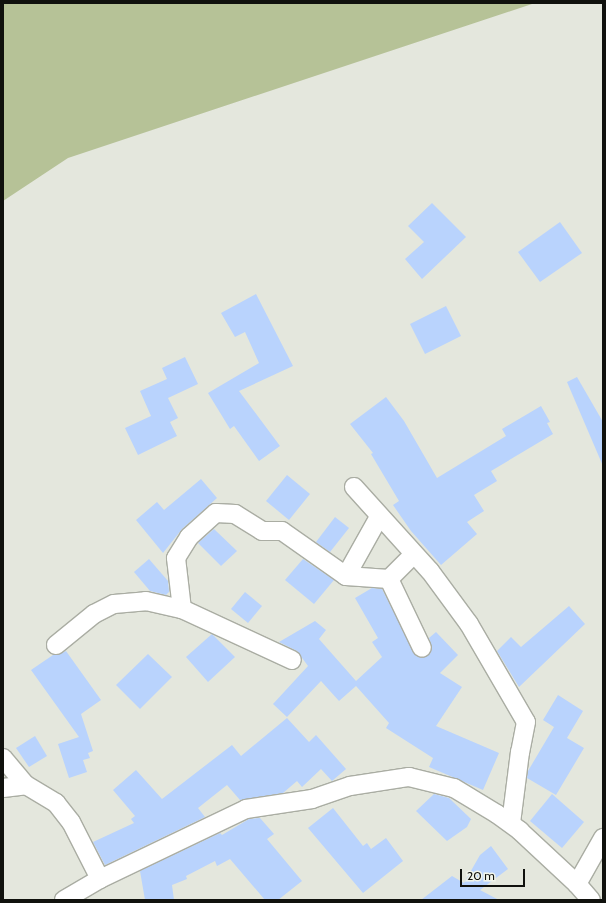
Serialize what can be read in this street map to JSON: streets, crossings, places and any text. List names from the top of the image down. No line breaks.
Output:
{"scale_bar":"20 m"}
